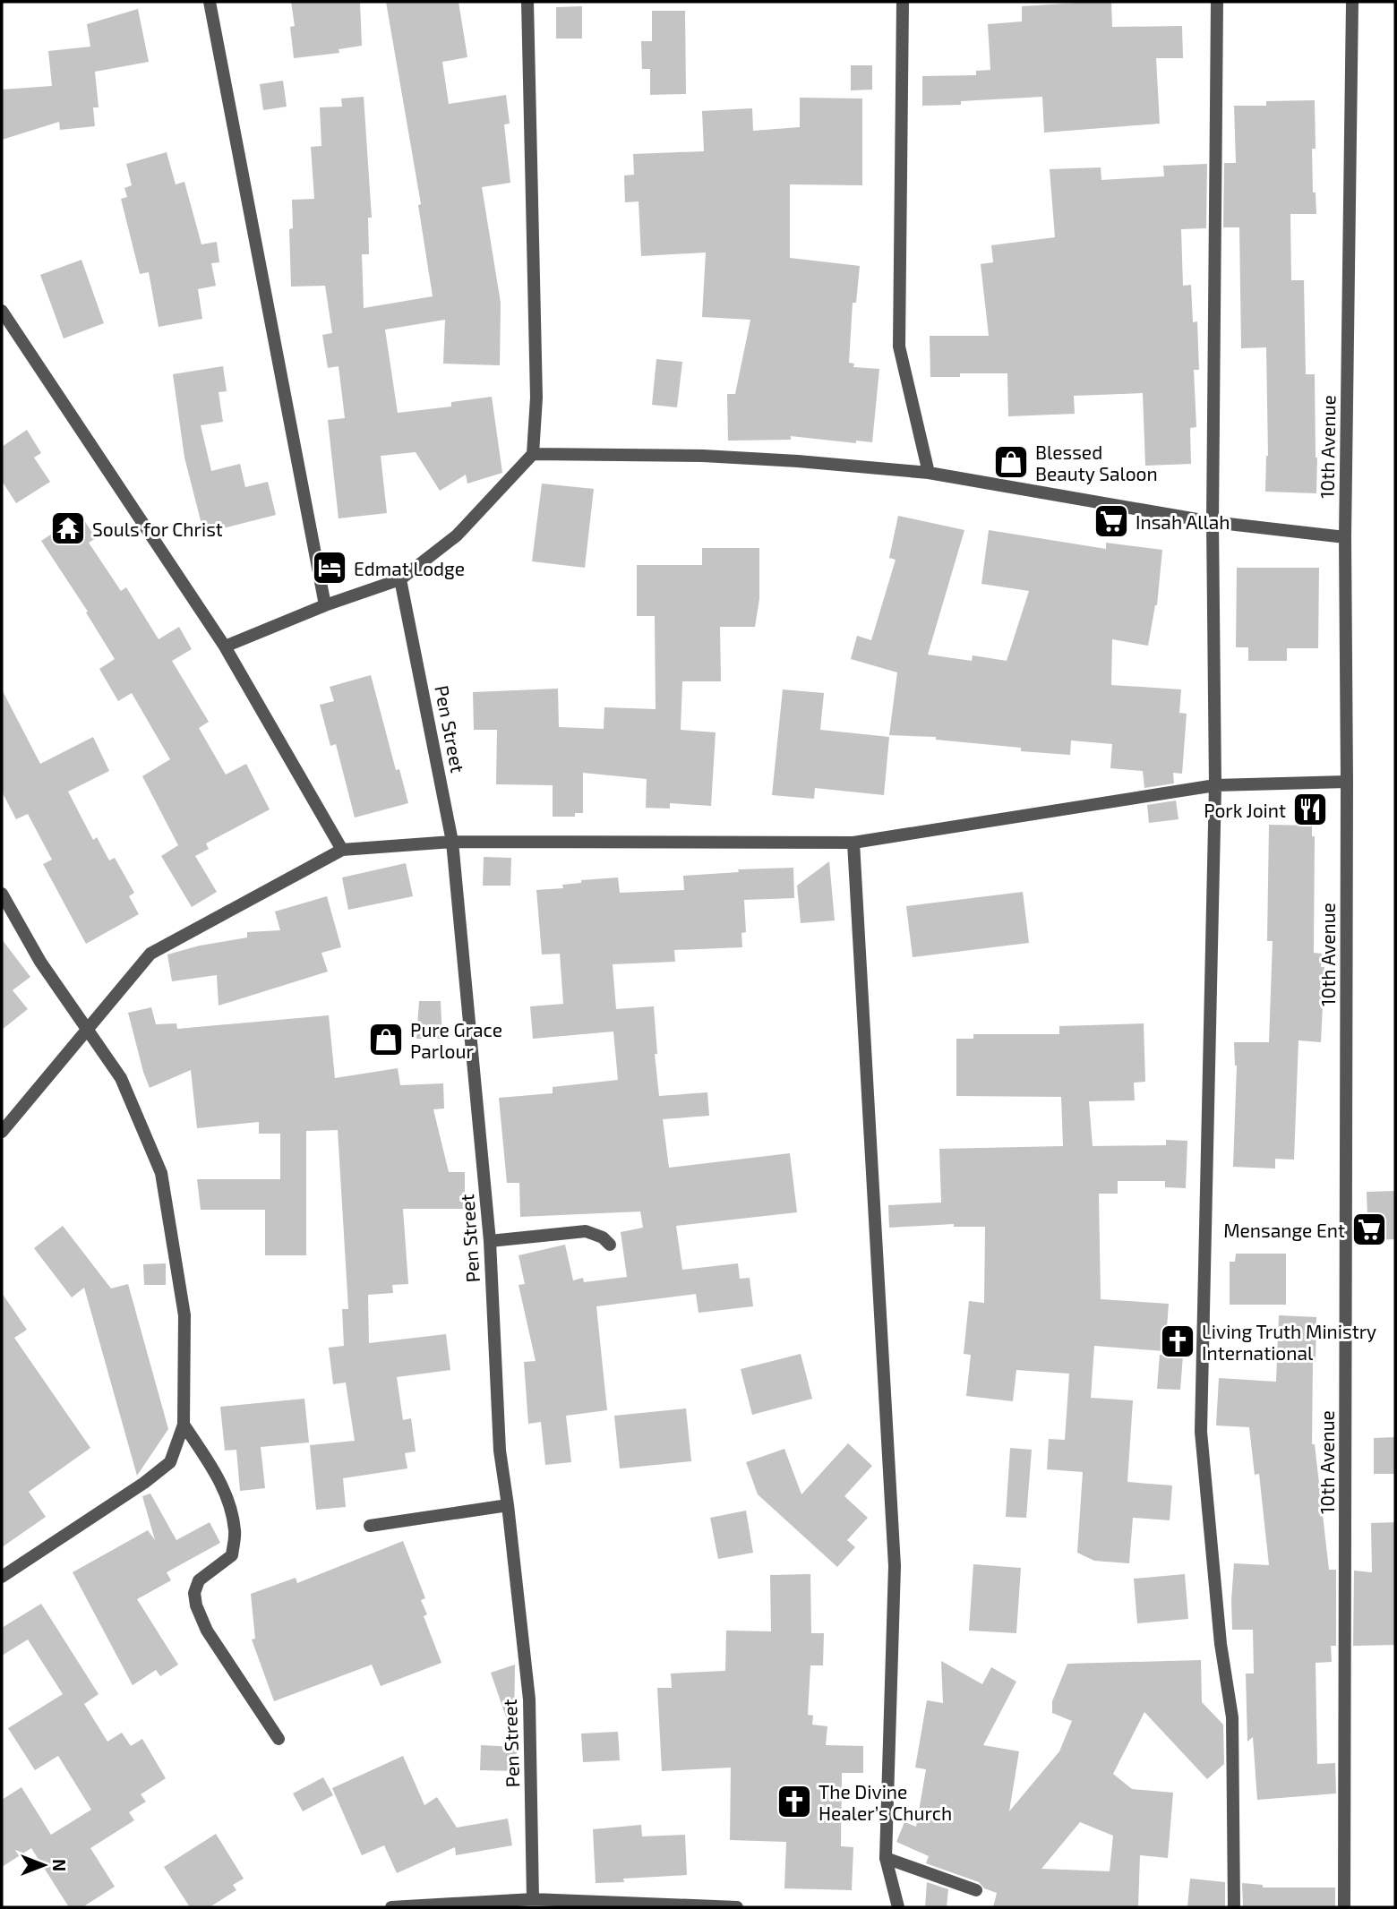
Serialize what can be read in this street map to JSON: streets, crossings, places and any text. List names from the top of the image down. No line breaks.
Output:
{"streets":{"street":["10th Avenue","Pen Street"]},"places":{"shop":["Blessed Beauty Saloon","Pure Grace Parlour"],"supermarket":["Insah Allah","Mensange Ent"],"temple":["Souls for Christ"],"hotel":["Edmat Lodge"],"restaurant":["Pork Joint"],"church":["Living Truth Ministry International","The Divine Healer’s Church"]},"north":"right"}
